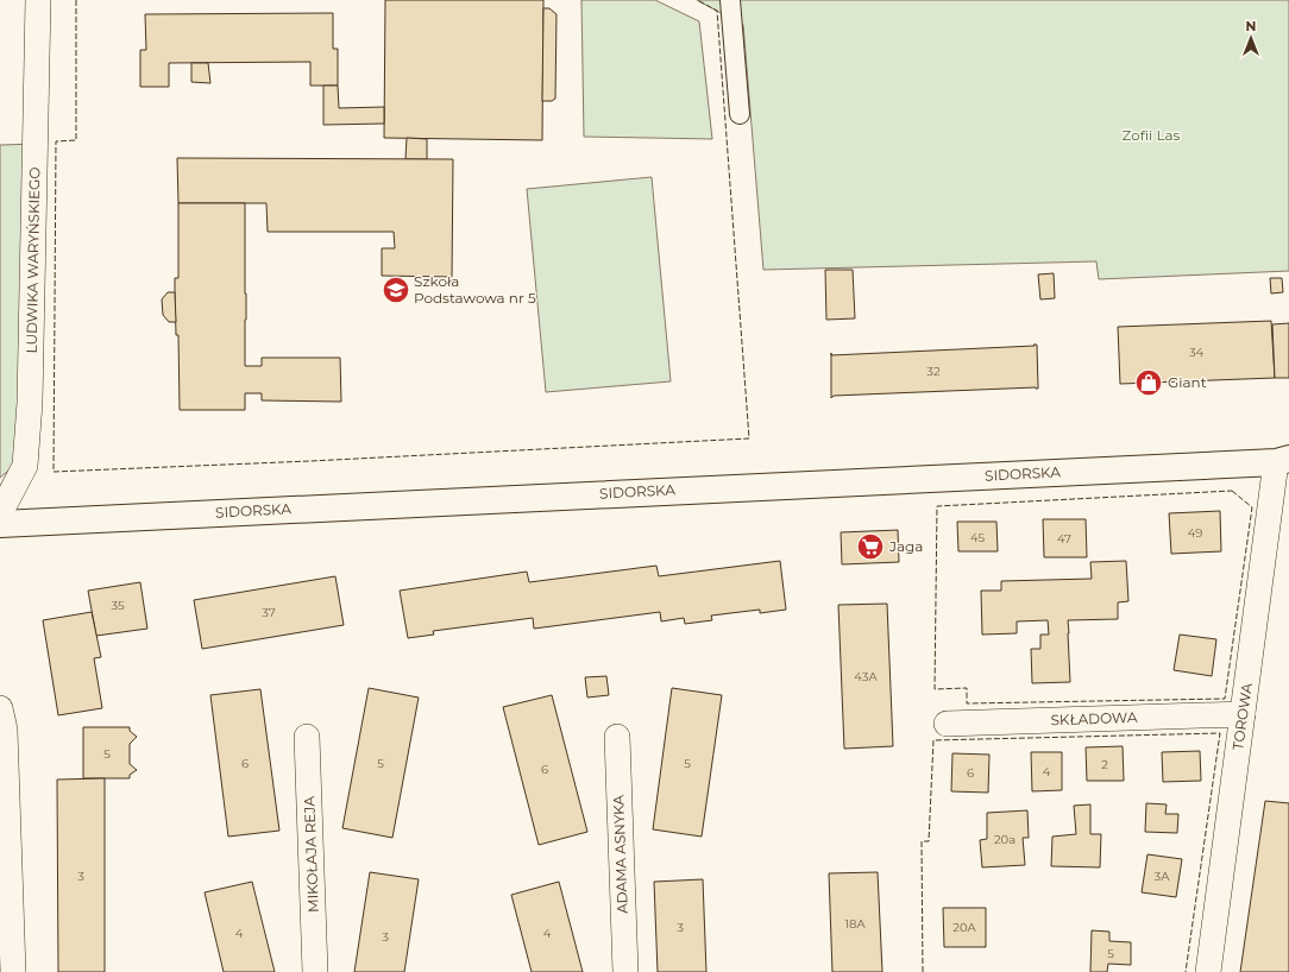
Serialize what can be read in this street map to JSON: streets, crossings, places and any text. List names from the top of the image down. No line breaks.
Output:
{"streets":{"street":["LUDWIKA WARYŃSKIEGO","SIDORSKA","TOROWA","SKŁADOWA","MIKOŁAJA REJA","ADAMA ASNYKA"]},"crossings":[["SIDORSKA","TOROWA"],["TOROWA","SKŁADOWA"]],"parks":["Zofii Las"],"places":{"school or university":["Szkoła Podstawowa nr 5"],"shop":["Giant"],"supermarket":["Jaga"]},"house_numbers":["34","32","49","45","47","35","37","43A","5","6","5","5","2","6","4","6","20a","3","3A","18A","3","20A","4","4","3","5"],"north":"top"}
